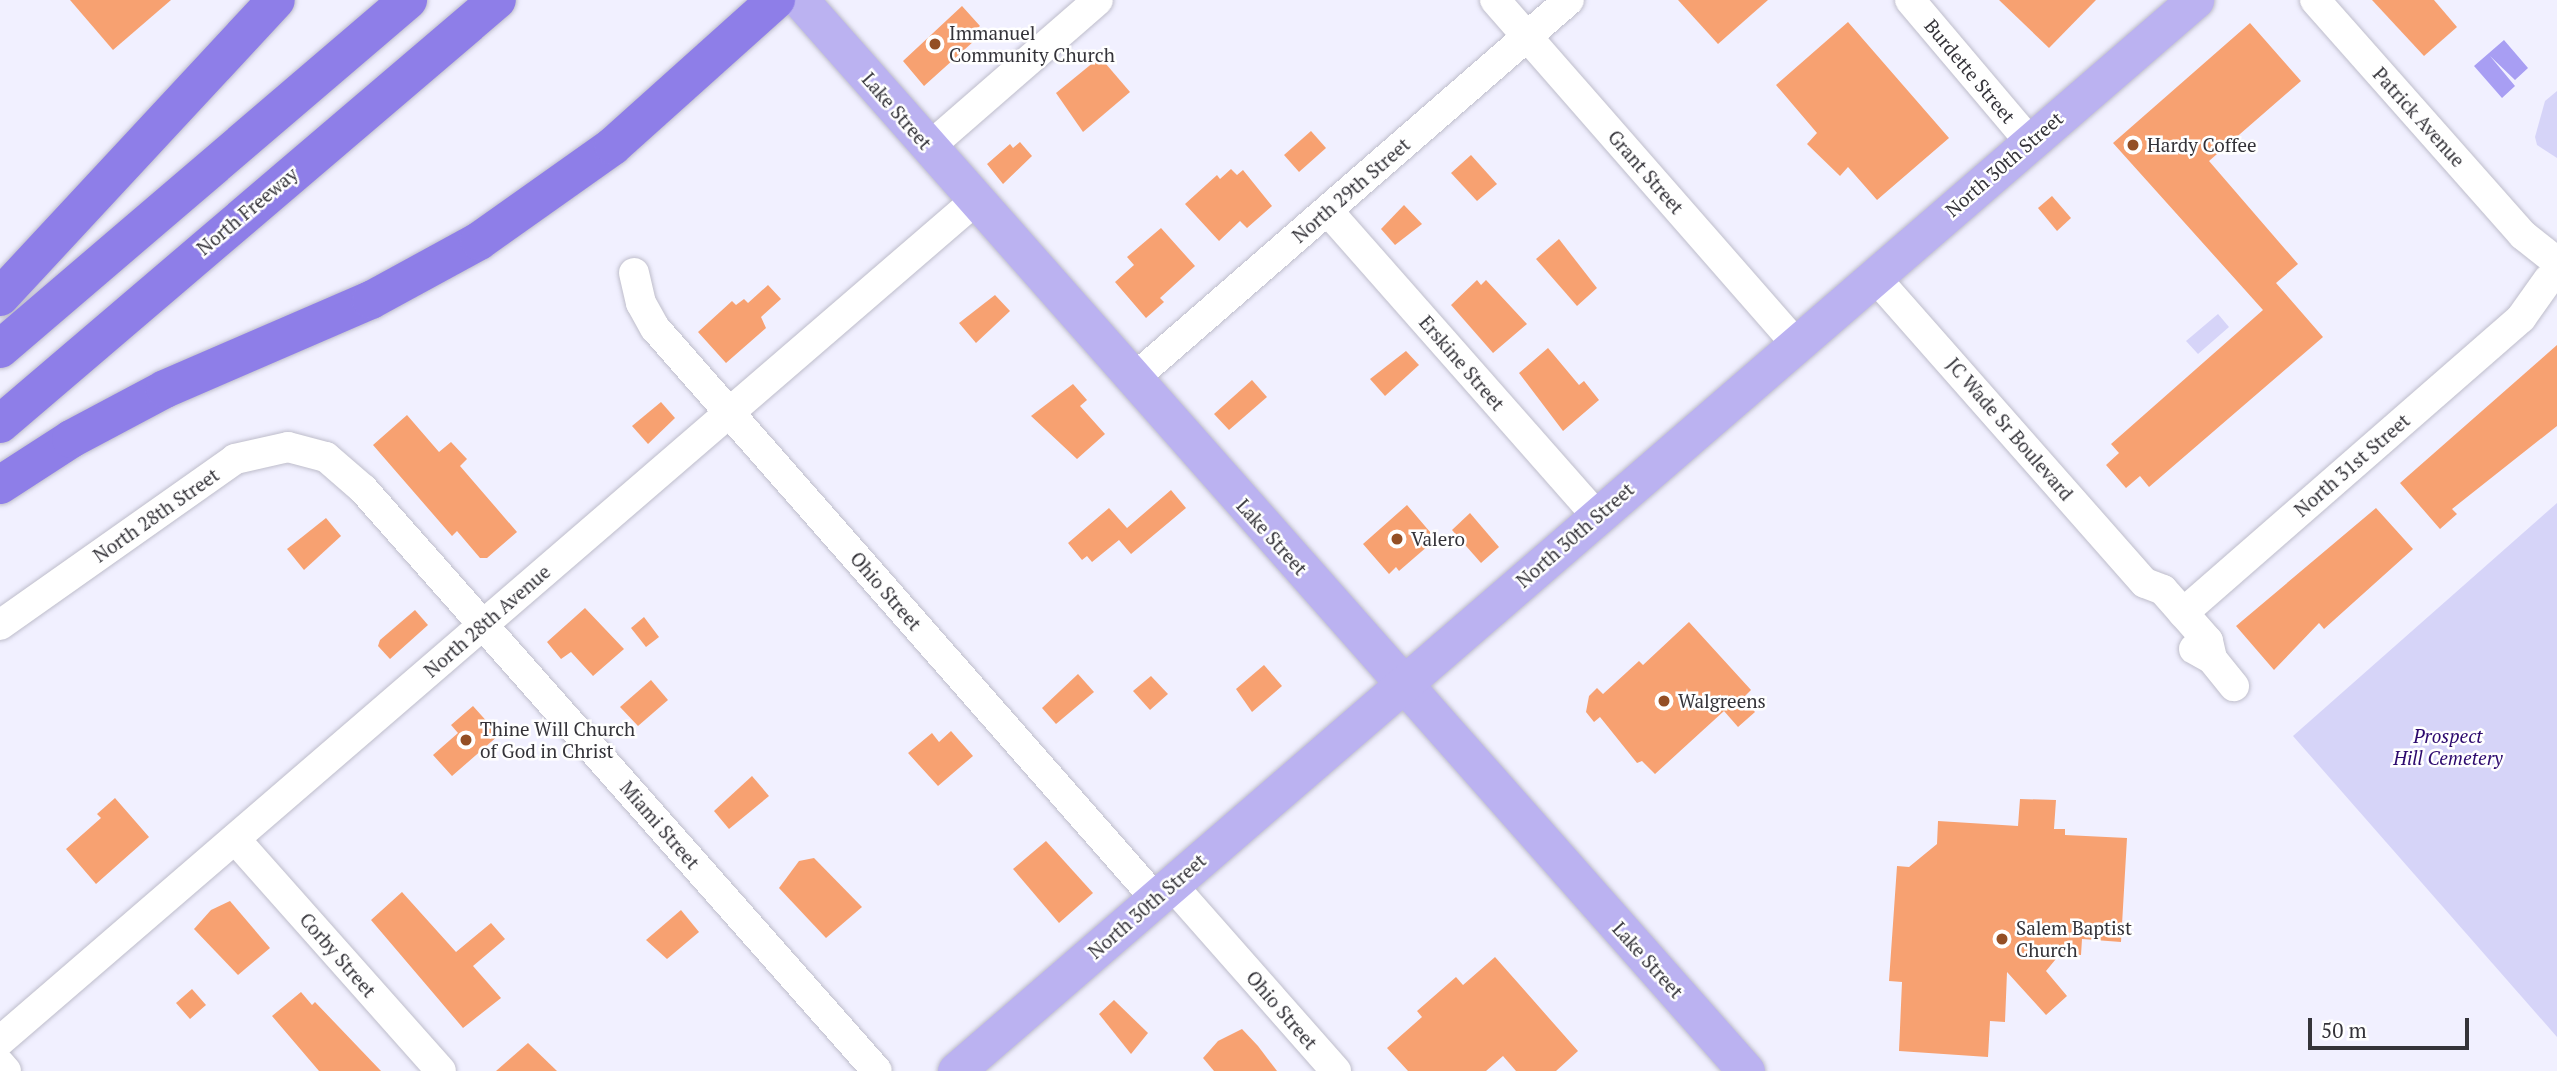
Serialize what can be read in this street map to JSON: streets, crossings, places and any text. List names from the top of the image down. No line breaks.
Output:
{"streets":{"highway":["North Freeway"],"main road":["Lake Street","North 30th Street"],"street":["Burdette Street","Patrick Avenue","Grant Street","North 29th Street","Erskine Street","JC Wade Sr Boulevard","North 31st Street","North 28th Street","Ohio Street","North 28th Avenue","Miami Street","Corby Street"]},"crossings":[["Burdette Street","North 30th Street"],["Lake Street","North 30th Street"],["Lake Street","North 29th Street"],["Lake Street","North 28th Avenue"],["Patrick Avenue","North 31st Street"],["North 30th Street","Grant Street"],["North 30th Street","Erskine Street"],["North 30th Street","JC Wade Sr Boulevard"],["North 30th Street","Ohio Street"],["Grant Street","North 29th Street"],["North 29th Street","Erskine Street"],["JC Wade Sr Boulevard","North 31st Street"],["North 28th Street","Miami Street"],["Ohio Street","North 28th Avenue"],["North 28th Avenue","Miami Street"],["North 28th Avenue","Corby Street"]],"parks":["Prospect Hill Cemetery"],"places":["Immanuel Community Church","Hardy Coffee","Valero","Walgreens","Thine Will Church of God in Christ","Salem Baptist Church"],"scale_bar":"50 m"}
